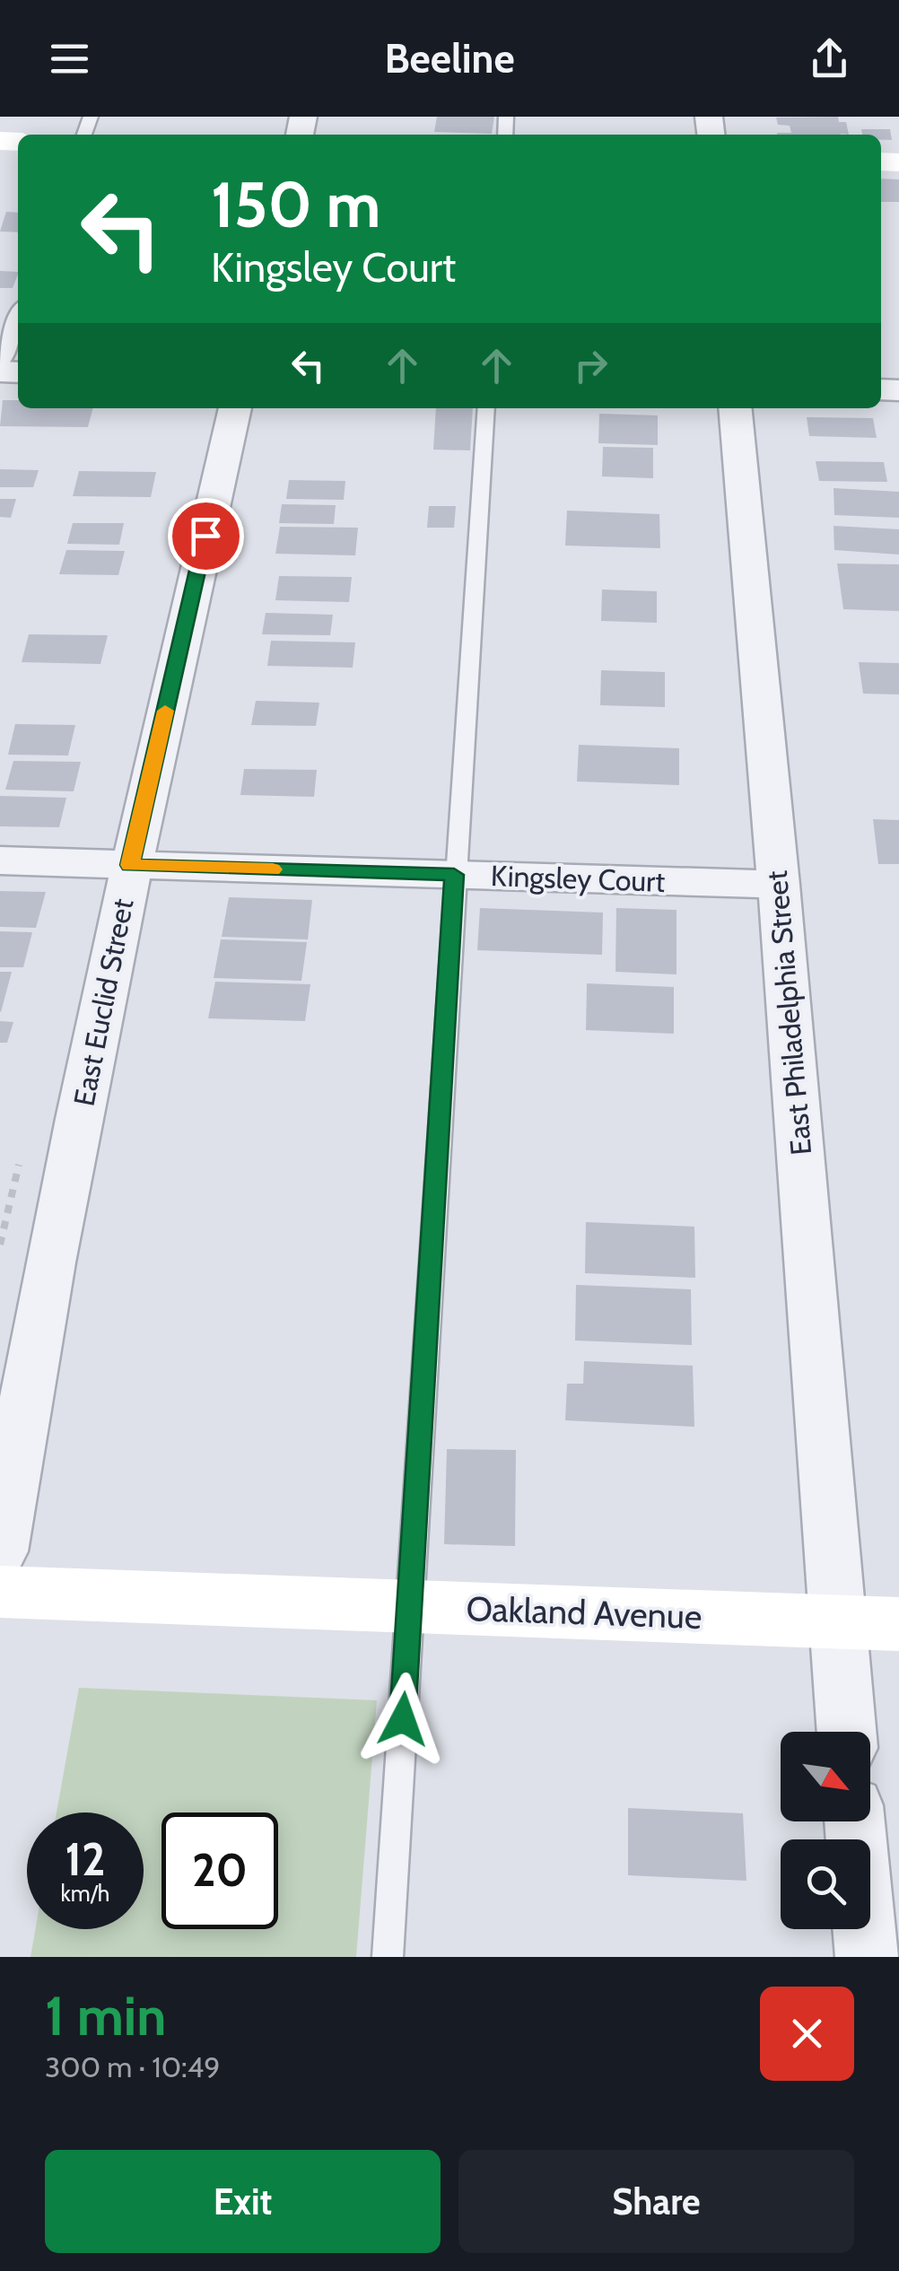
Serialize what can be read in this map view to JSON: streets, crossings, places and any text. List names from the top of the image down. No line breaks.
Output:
{"streets":{"street":["Kingsley Court","East Euclid Street","East Philadelphia Street","Oakland Avenue"]},"crossings":[["Kingsley Court","East Euclid Street"],["Kingsley Court","East Philadelphia Street"],["East Philadelphia Street","Oakland Avenue"]],"north":"bottom right","page":{"header":"Beeline","turn":["150 m","Kingsley Court"],"speed":"12 km/h","limit":"20","heading":["1 min","300 m · 10:49"],"buttons":["Exit","Share"]}}
